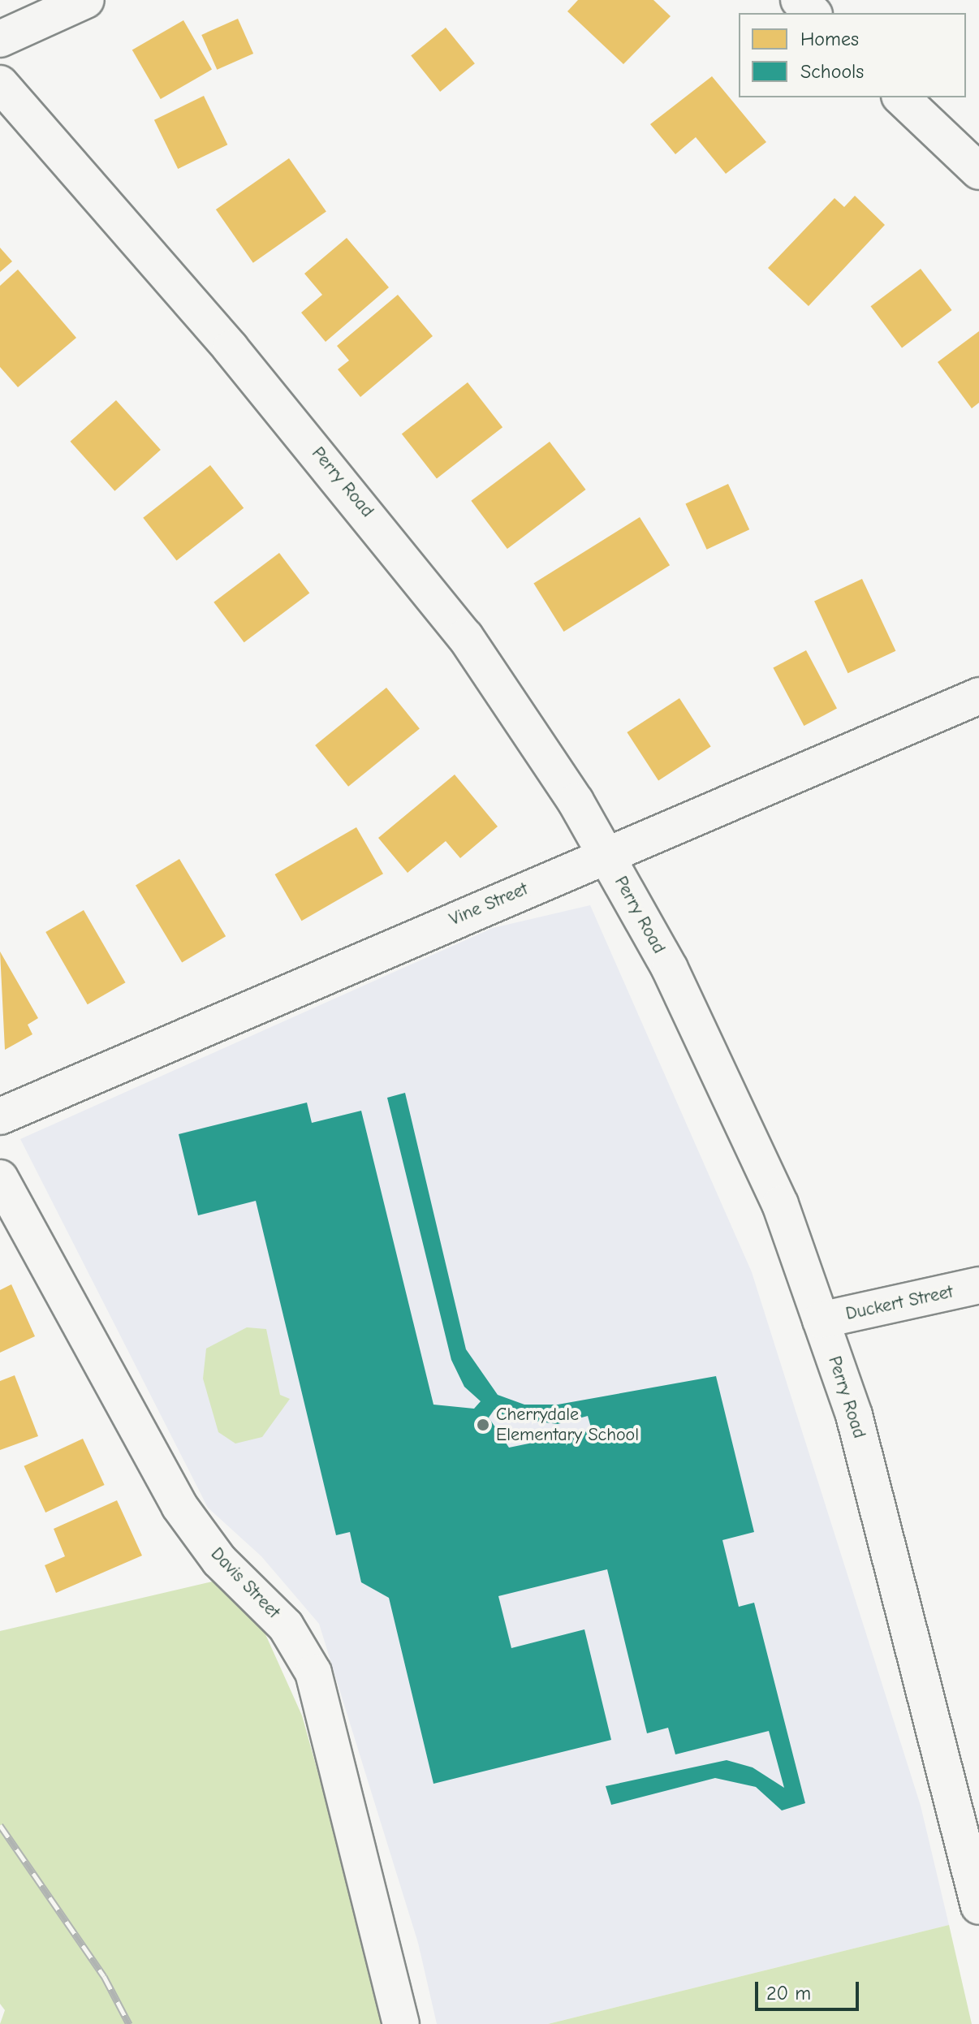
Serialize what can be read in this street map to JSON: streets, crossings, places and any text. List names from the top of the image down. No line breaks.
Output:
{"streets":{"street":["Perry Road","Vine Street","Duckert Street","Davis Street"]},"crossings":[["Perry Road","Vine Street"],["Perry Road","Duckert Street"]],"places":["Cherrydale Elementary School"],"legend":["Homes","Schools"],"scale_bar":"20 m"}
